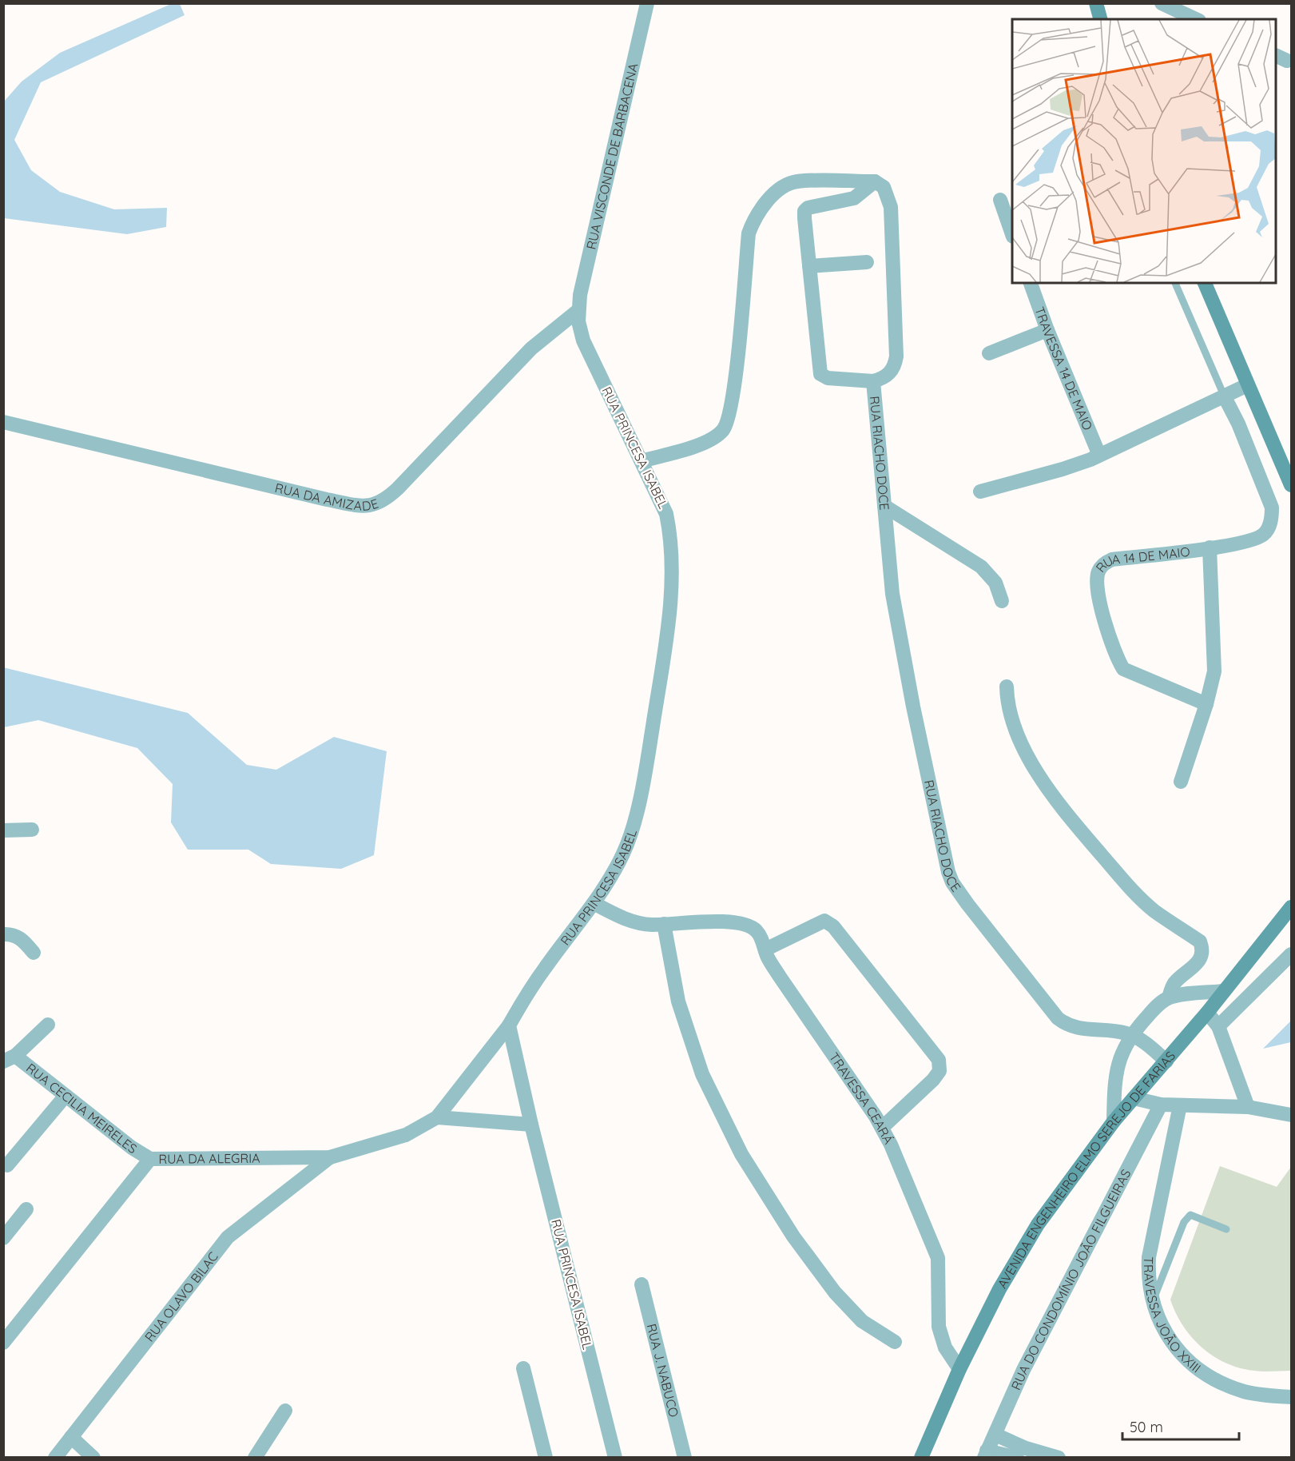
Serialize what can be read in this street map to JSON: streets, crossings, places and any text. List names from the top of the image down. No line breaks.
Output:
{"streets":{"main road":["AVENIDA ENGENHEIRO ELMO SEREJO DE FARIAS"],"street":["RUA VISCONDE DE BARBACENA","TRAVESSA 14 DE MAIO","RUA PRINCESA ISABEL","RUA RIACHO DOCE","RUA DA AMIZADE","RUA 14 DE MAIO","TRAVESSA CEARÁ","RUA CECILIA MEIRELES","RUA DA ALEGRIA","RUA DO CONDOMÍNIO JOÃO FILGUEIRAS","RUA OLAVO BILAC","TRAVESSA JOÃO XXIII","RUA J. NABUCO"]},"crossings":[["RUA VISCONDE DE BARBACENA","RUA PRINCESA ISABEL"],["RUA VISCONDE DE BARBACENA","RUA DA AMIZADE"],["RUA PRINCESA ISABEL","RUA DA AMIZADE"],["RUA PRINCESA ISABEL","TRAVESSA CEARÁ"],["RUA PRINCESA ISABEL","RUA DA ALEGRIA"],["RUA RIACHO DOCE","AVENIDA ENGENHEIRO ELMO SEREJO DE FARIAS"],["TRAVESSA CEARÁ","AVENIDA ENGENHEIRO ELMO SEREJO DE FARIAS"],["RUA CECILIA MEIRELES","RUA DA ALEGRIA"],["RUA DA ALEGRIA","RUA OLAVO BILAC"]],"scale_bar":"50 m"}
